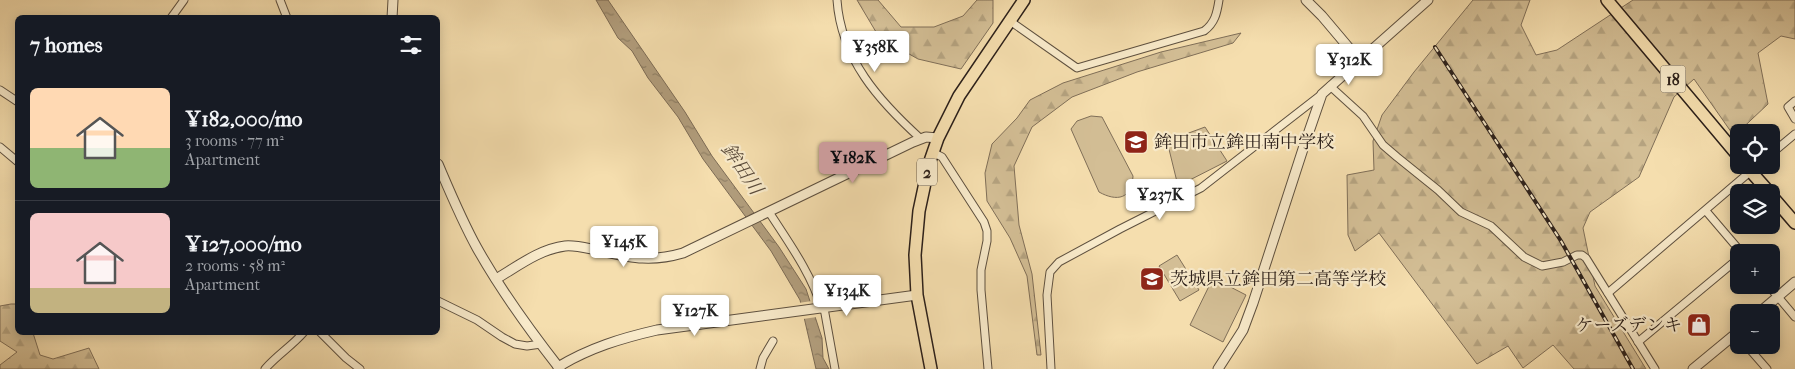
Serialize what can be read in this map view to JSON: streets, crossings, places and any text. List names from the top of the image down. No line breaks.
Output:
{"streets":{"main road":["18","2"]},"water":["鉾田川"],"places":{"school or university":["鉾田市立鉾田南中学校","茨城県立鉾田第二高等学校"],"shop":["ケーズデンキ"]},"page":{"heading":"7 homes","price":["¥358K","¥312K","¥182K","¥237K","¥145K","¥134K","¥127K"],"list":[{"name":"¥182,000/mo","note":"3 rooms · 77 m² · Apartment"},{"name":"¥127,000/mo","note":"2 rooms · 58 m² · Apartment"}],"map_buttons":["+","−"]}}
